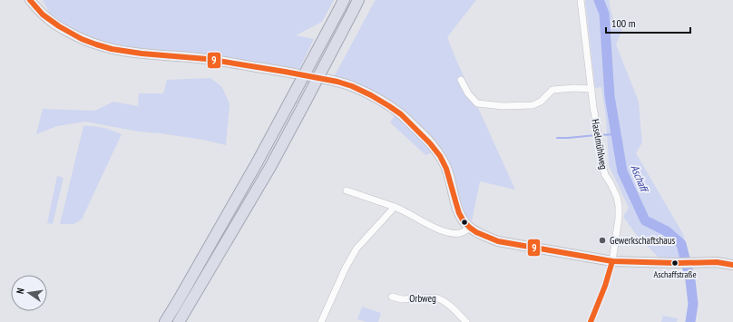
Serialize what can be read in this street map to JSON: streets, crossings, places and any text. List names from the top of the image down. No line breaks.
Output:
{"streets":{"street":["Haselmühlweg","Orbweg"]},"water":["Aschaff"],"places":["Gewerkschaftshaus","Aschaffstraße"],"lines":["transit line 9"],"scale_bar":"100 m","north":"left"}
